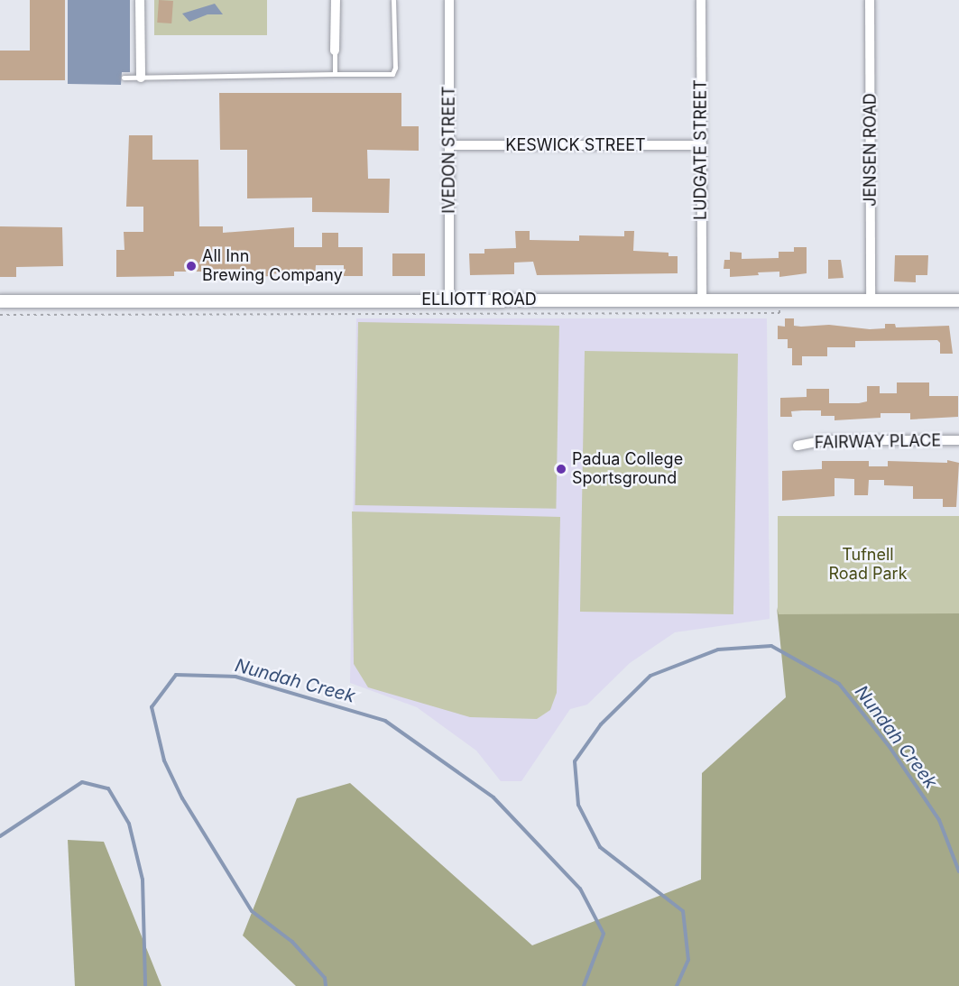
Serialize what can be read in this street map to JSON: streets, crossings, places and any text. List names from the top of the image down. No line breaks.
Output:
{"streets":{"street":["KESWICK STREET","IVEDON STREET","LUDGATE STREET","JENSEN ROAD","ELLIOTT ROAD","FAIRWAY PLACE"]},"crossings":[["KESWICK STREET","IVEDON STREET"],["KESWICK STREET","LUDGATE STREET"],["IVEDON STREET","ELLIOTT ROAD"],["LUDGATE STREET","ELLIOTT ROAD"],["JENSEN ROAD","ELLIOTT ROAD"]],"water":["Nundah Creek"],"parks":["Tufnell Road Park"],"places":["All Inn Brewing Company","Padua College Sportsground"]}
